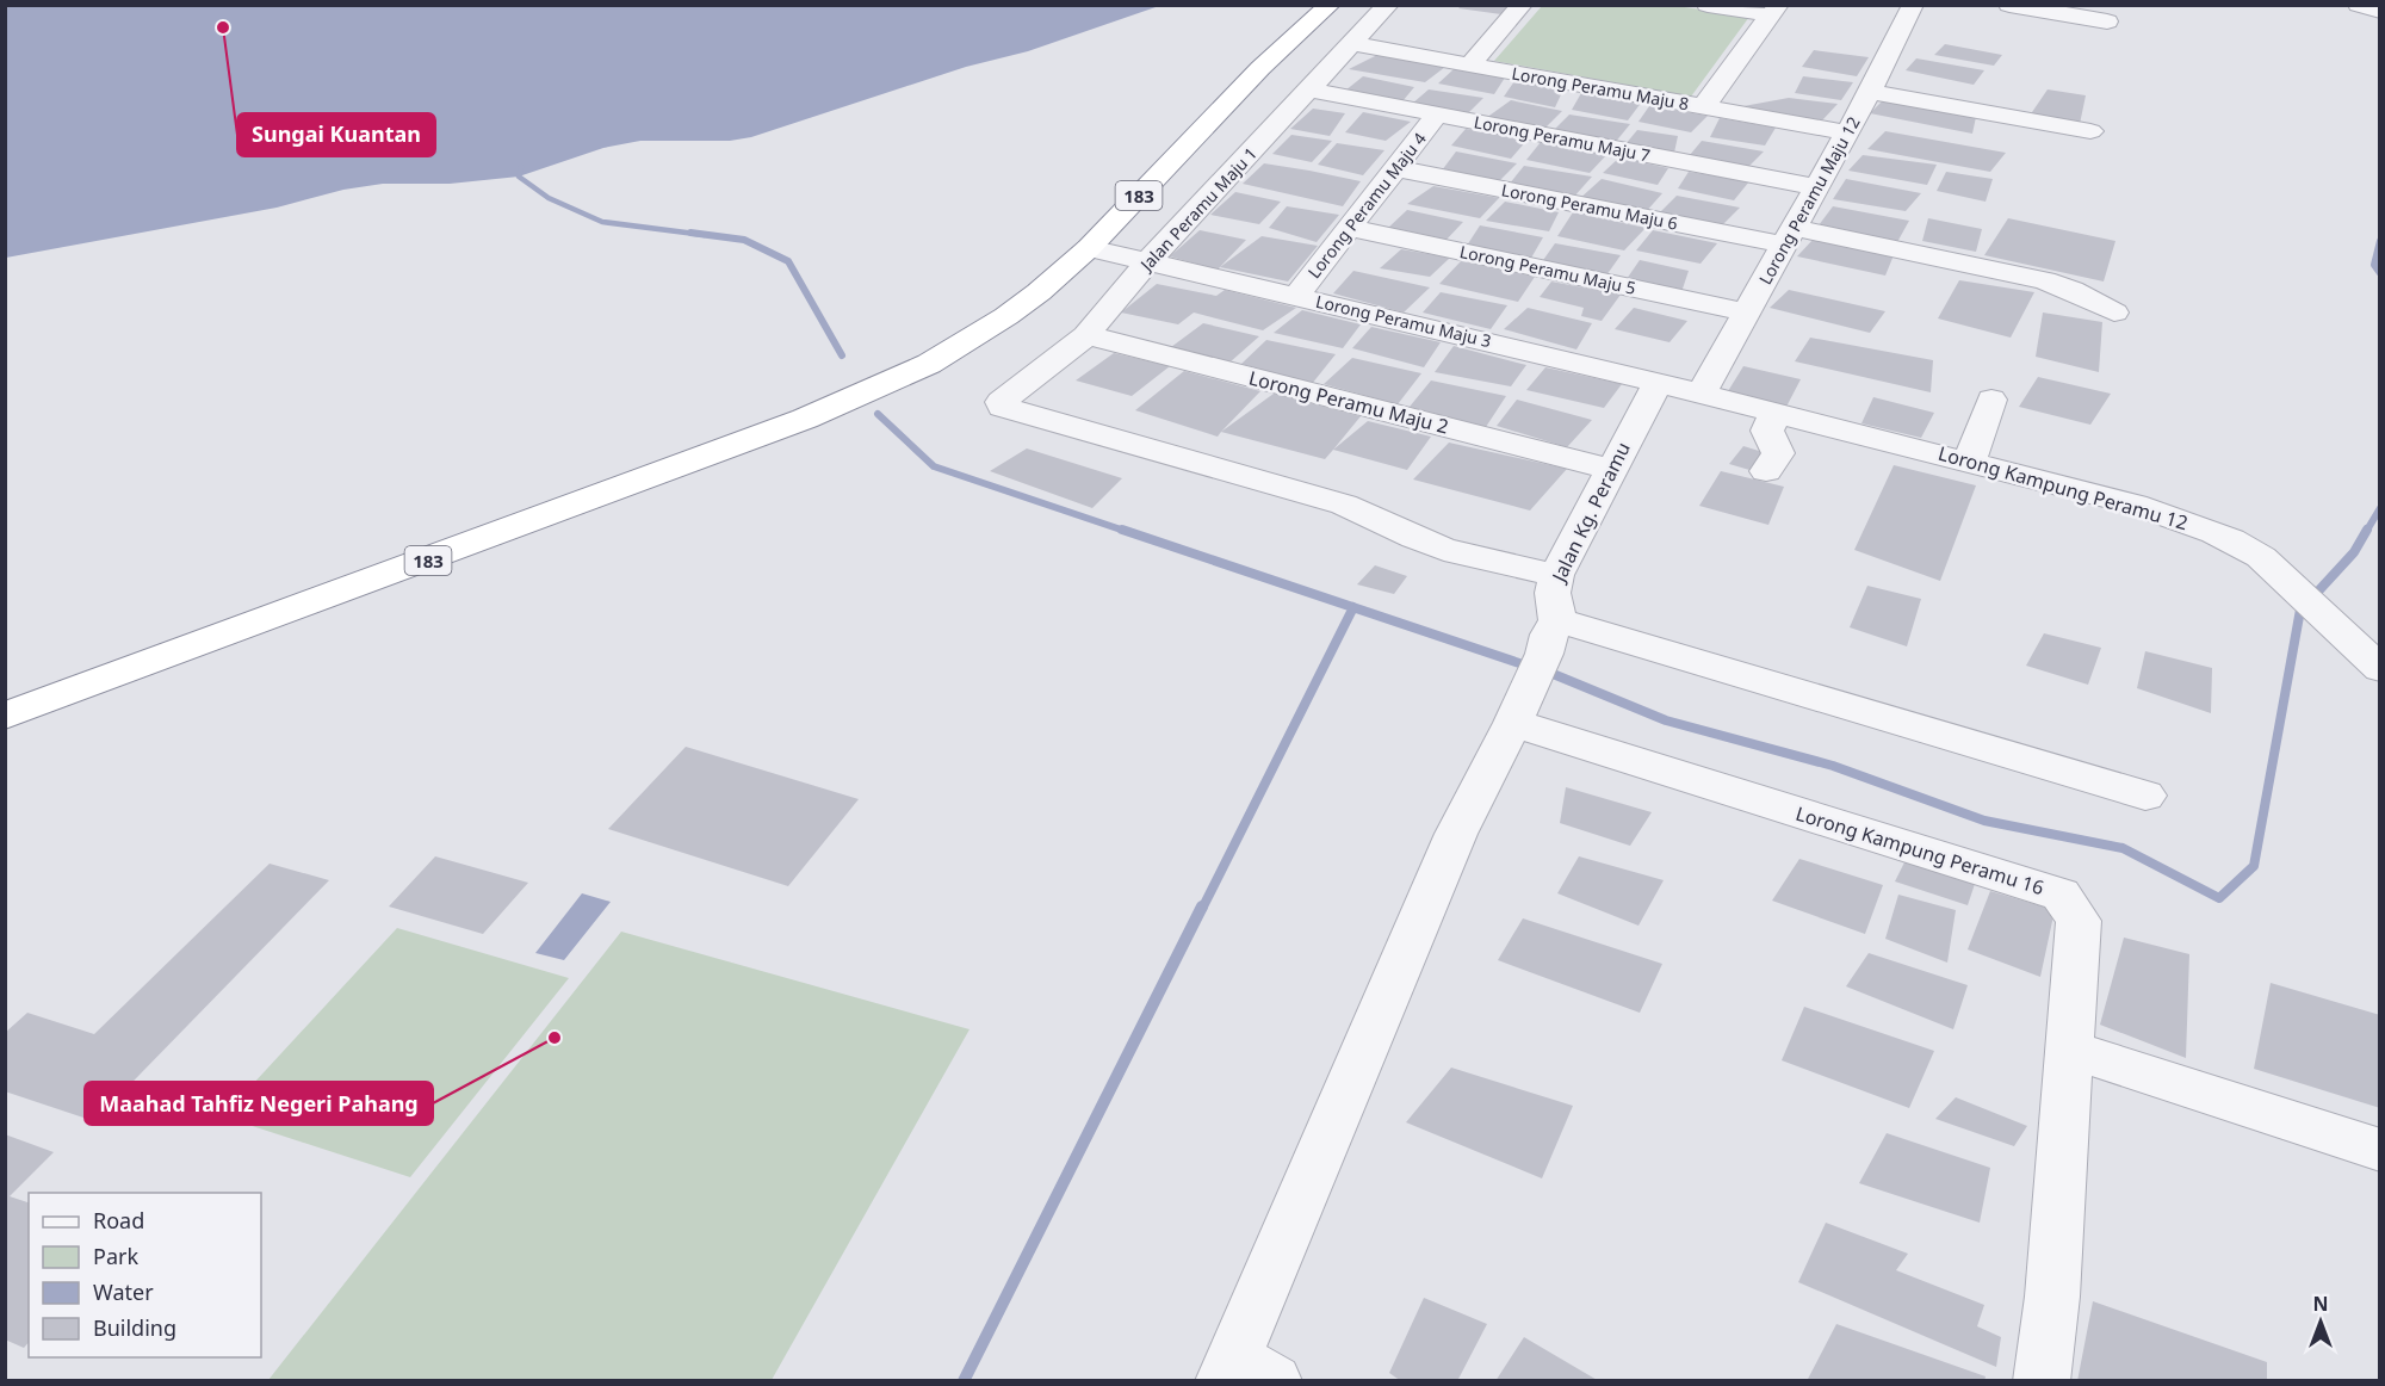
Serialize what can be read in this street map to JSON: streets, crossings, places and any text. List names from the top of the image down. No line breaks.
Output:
{"streets":{"highway":["183"],"street":["Lorong Peramu Maju 8","Lorong Peramu Maju 7","Lorong Peramu Maju 12","Lorong Peramu Maju 4","Lorong Peramu Maju 6","Jalan Peramu Maju 1","Lorong Peramu Maju 5","Lorong Peramu Maju 3","Lorong Peramu Maju 2","Lorong Kampung Peramu 12","Jalan Kg. Peramu","Lorong Kampung Peramu 16"]},"crossings":[["Lorong Peramu Maju 8","Lorong Peramu Maju 12"],["Lorong Peramu Maju 8","Jalan Peramu Maju 1"],["Lorong Peramu Maju 7","Lorong Peramu Maju 12"],["Lorong Peramu Maju 7","Lorong Peramu Maju 4"],["Lorong Peramu Maju 7","Jalan Peramu Maju 1"],["183","Lorong Peramu Maju 3"],["Lorong Peramu Maju 12","Lorong Peramu Maju 6"],["Lorong Peramu Maju 12","Lorong Peramu Maju 5"],["Lorong Peramu Maju 12","Lorong Peramu Maju 3"],["Lorong Peramu Maju 12","Lorong Kampung Peramu 12"],["Lorong Peramu Maju 4","Lorong Peramu Maju 6"],["Lorong Peramu Maju 4","Lorong Peramu Maju 5"],["Lorong Peramu Maju 4","Lorong Peramu Maju 3"],["Jalan Peramu Maju 1","Lorong Peramu Maju 3"],["Jalan Peramu Maju 1","Lorong Peramu Maju 2"],["Jalan Peramu Maju 1","Jalan Kg. Peramu"],["Lorong Peramu Maju 3","Lorong Kampung Peramu 12"],["Lorong Peramu Maju 3","Jalan Kg. Peramu"],["Lorong Peramu Maju 2","Jalan Kg. Peramu"],["Jalan Kg. Peramu","Lorong Kampung Peramu 16"]],"places":["Sungai Kuantan","Maahad Tahfiz Negeri Pahang"],"legend":["Road","Park","Water","Building"],"north":"top"}
